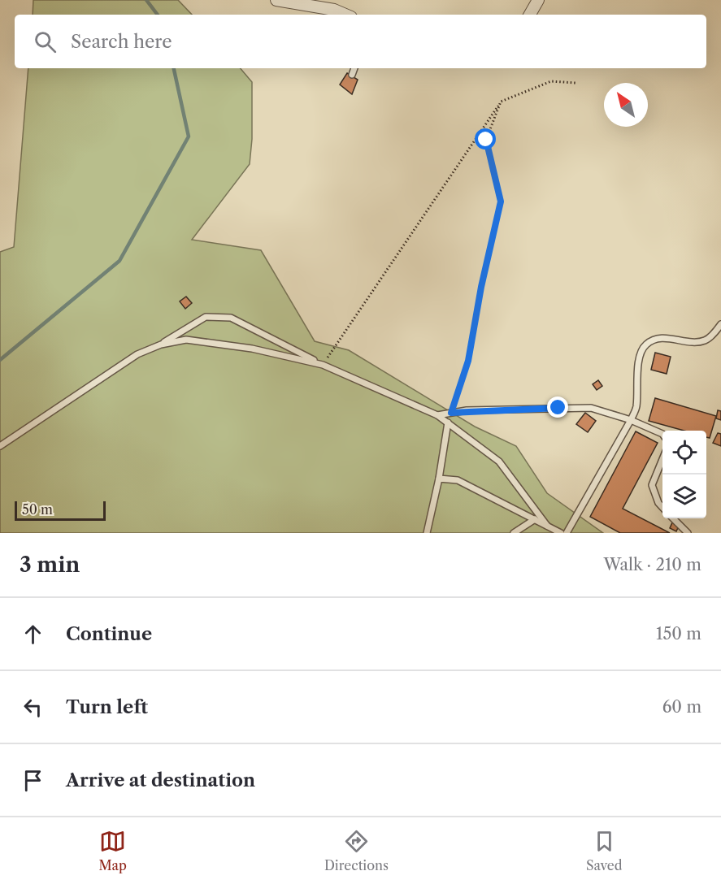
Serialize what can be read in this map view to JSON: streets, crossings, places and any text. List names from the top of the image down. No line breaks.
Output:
{"scale_bar":"50 m","north":"top left","page":{"search":"Search here","scale":"50 m","heading":["3 min","Walk · 210 m"],"list":[["Continue","150 m"],["Turn left","60 m"],"Arrive at destination"],"nav":["Map","Directions","Saved"]}}
